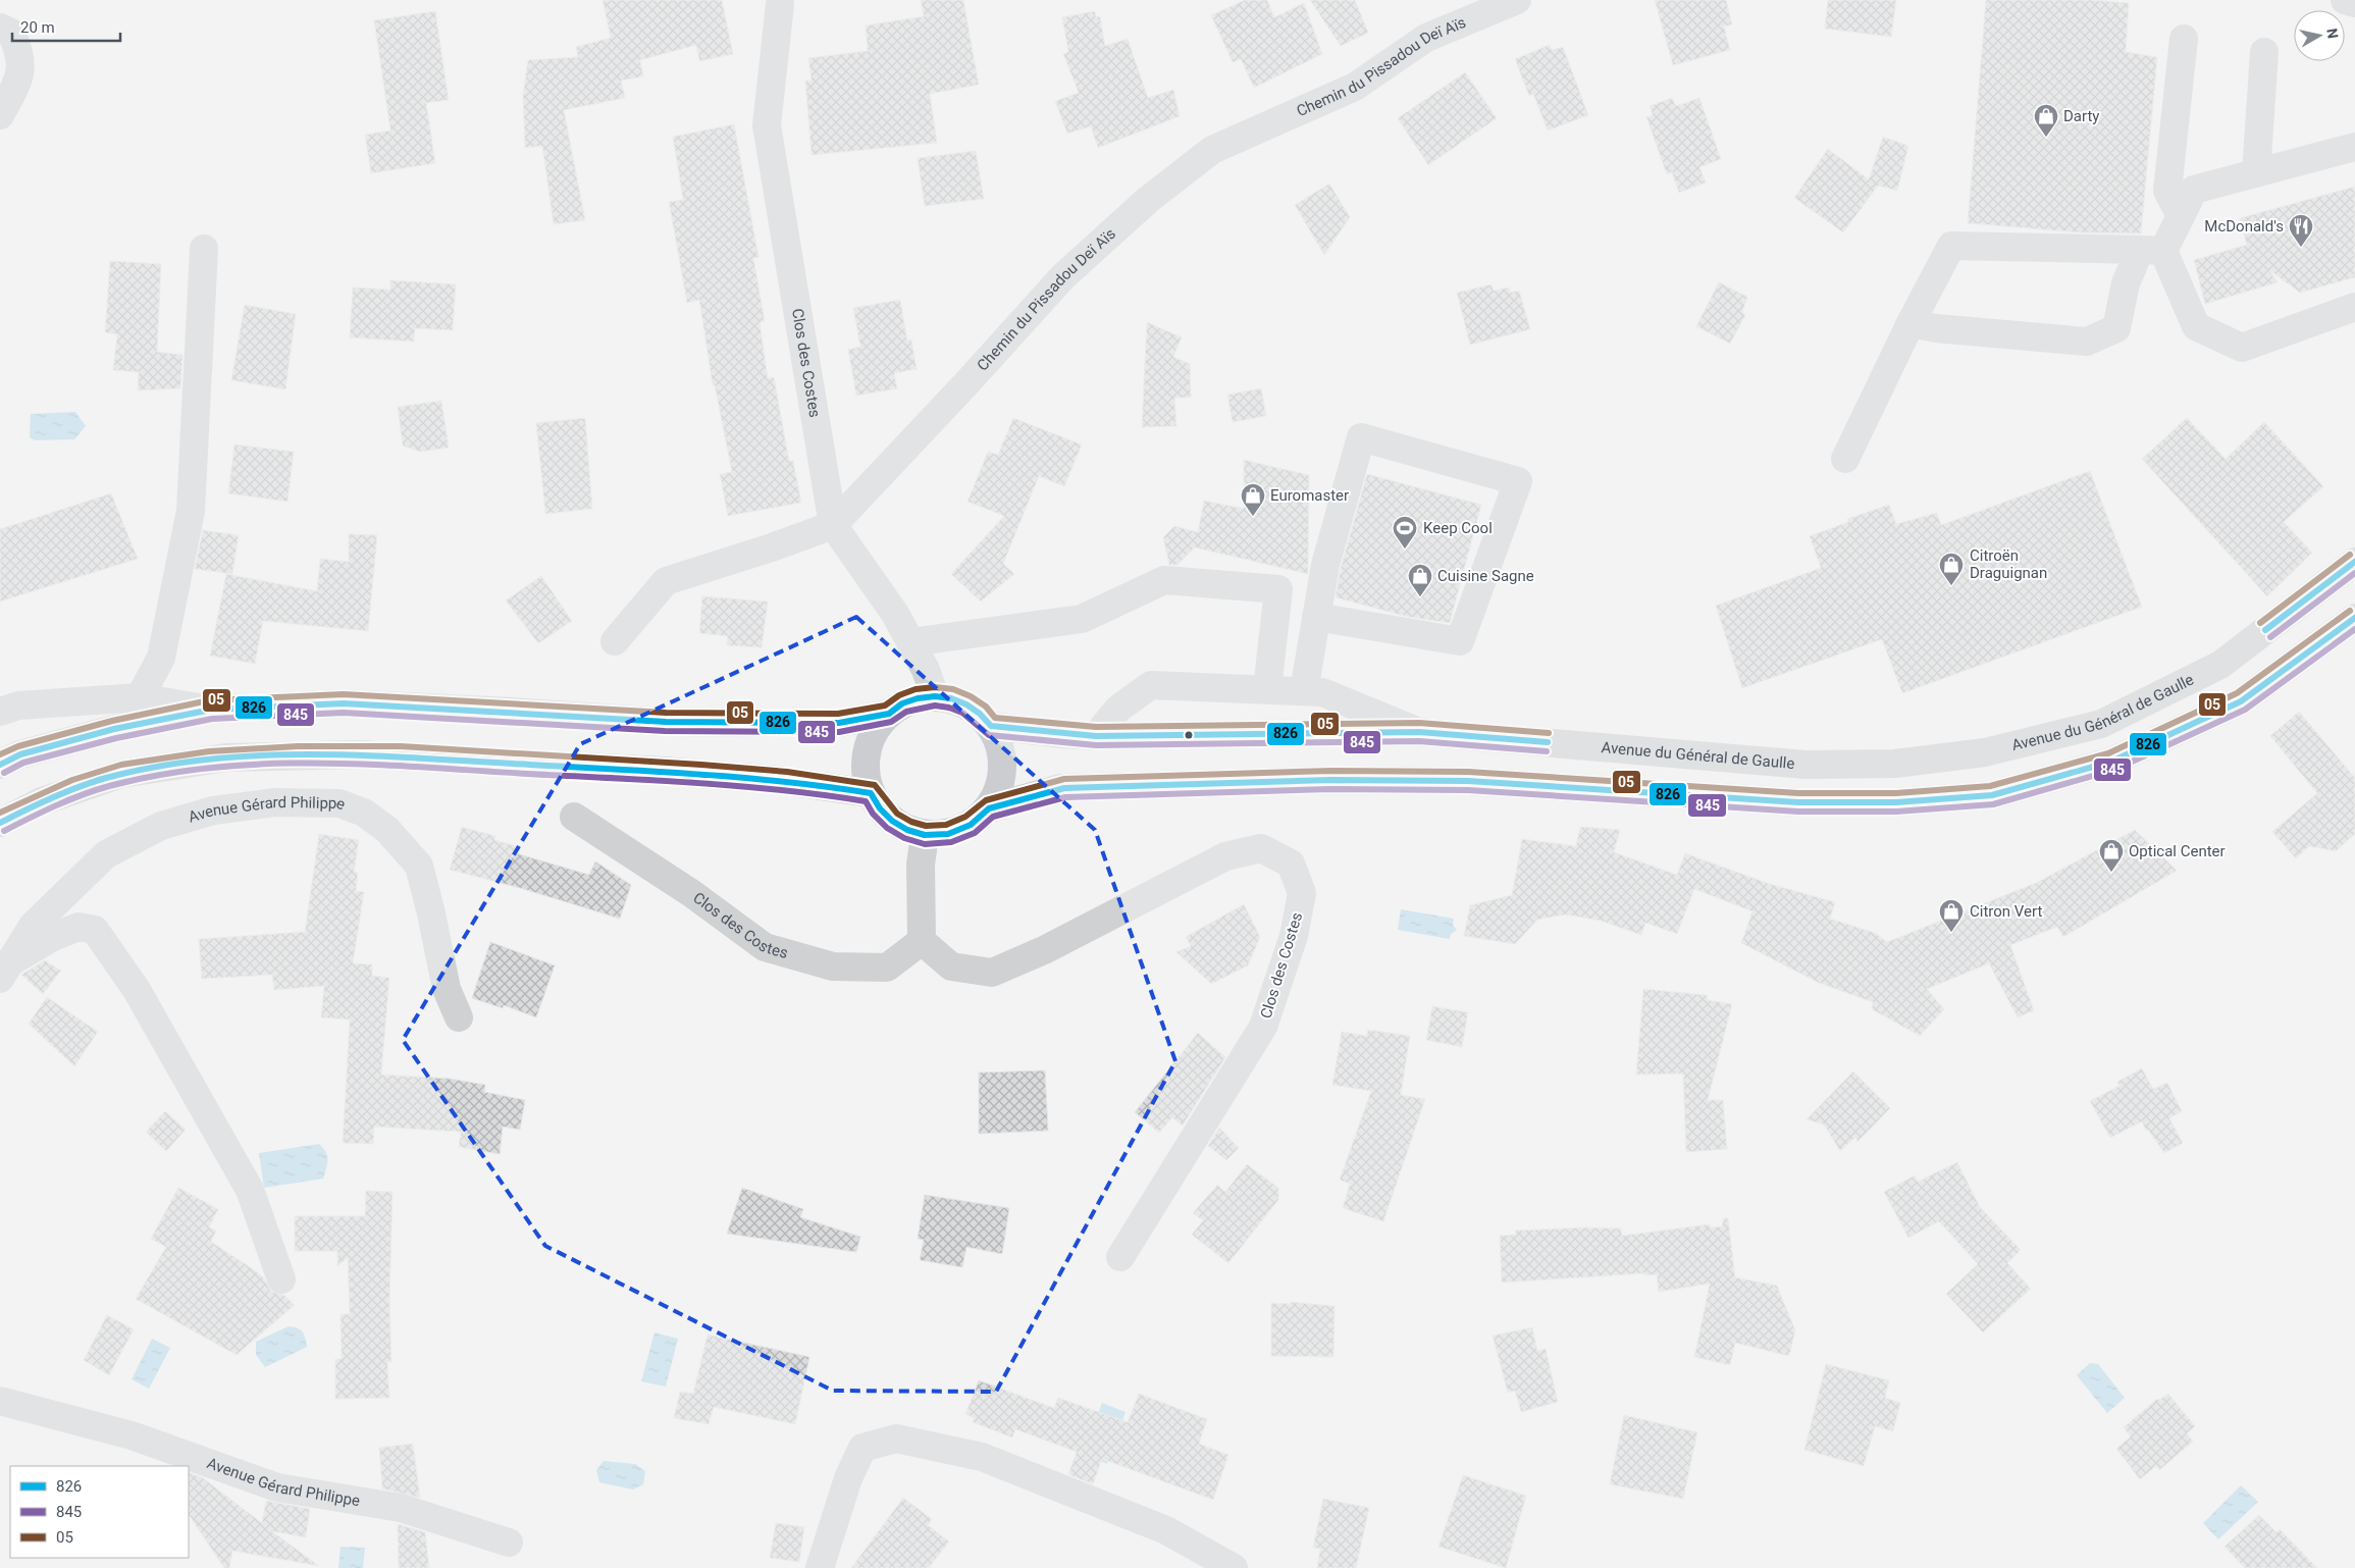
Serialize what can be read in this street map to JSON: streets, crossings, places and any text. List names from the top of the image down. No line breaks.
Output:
{"streets":{"main road":["Avenue du Général de Gaulle"],"street":["Chemin du Pissadou Deï Aïs","Clos des Costes","Avenue Gérard Philippe"]},"crossings":[["Chemin du Pissadou Deï Aïs","Clos des Costes"],["Clos des Costes","Avenue du Général de Gaulle"]],"places":{"shop":["Darty","Euromaster","Citroën Draguignan","Cuisine Sagne","Optical Center","Citron Vert"],"restaurant":["McDonald's"],"sports":["Keep Cool"]},"lines":["transit line 05","transit line 826","transit line 845"],"legend":["826","845","05"],"scale_bar":"20 m","north":"right"}
